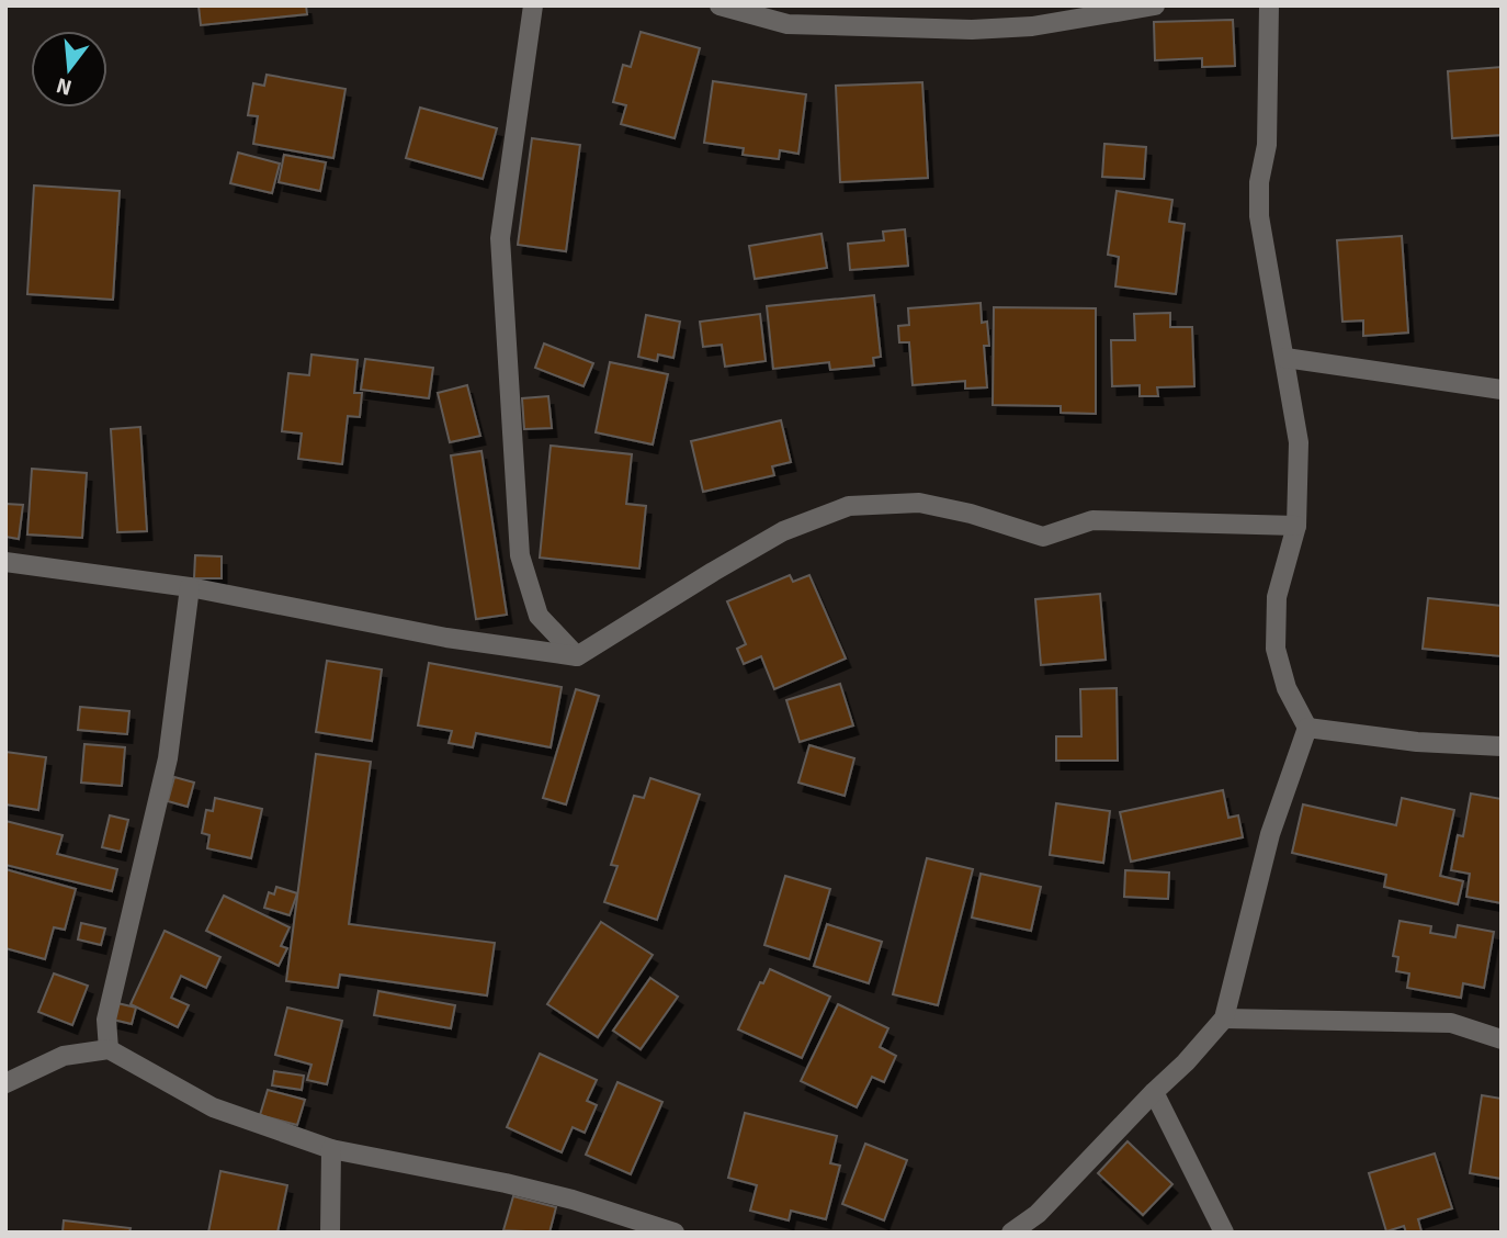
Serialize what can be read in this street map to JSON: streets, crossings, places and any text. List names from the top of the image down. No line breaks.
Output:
{"north":"bottom"}
